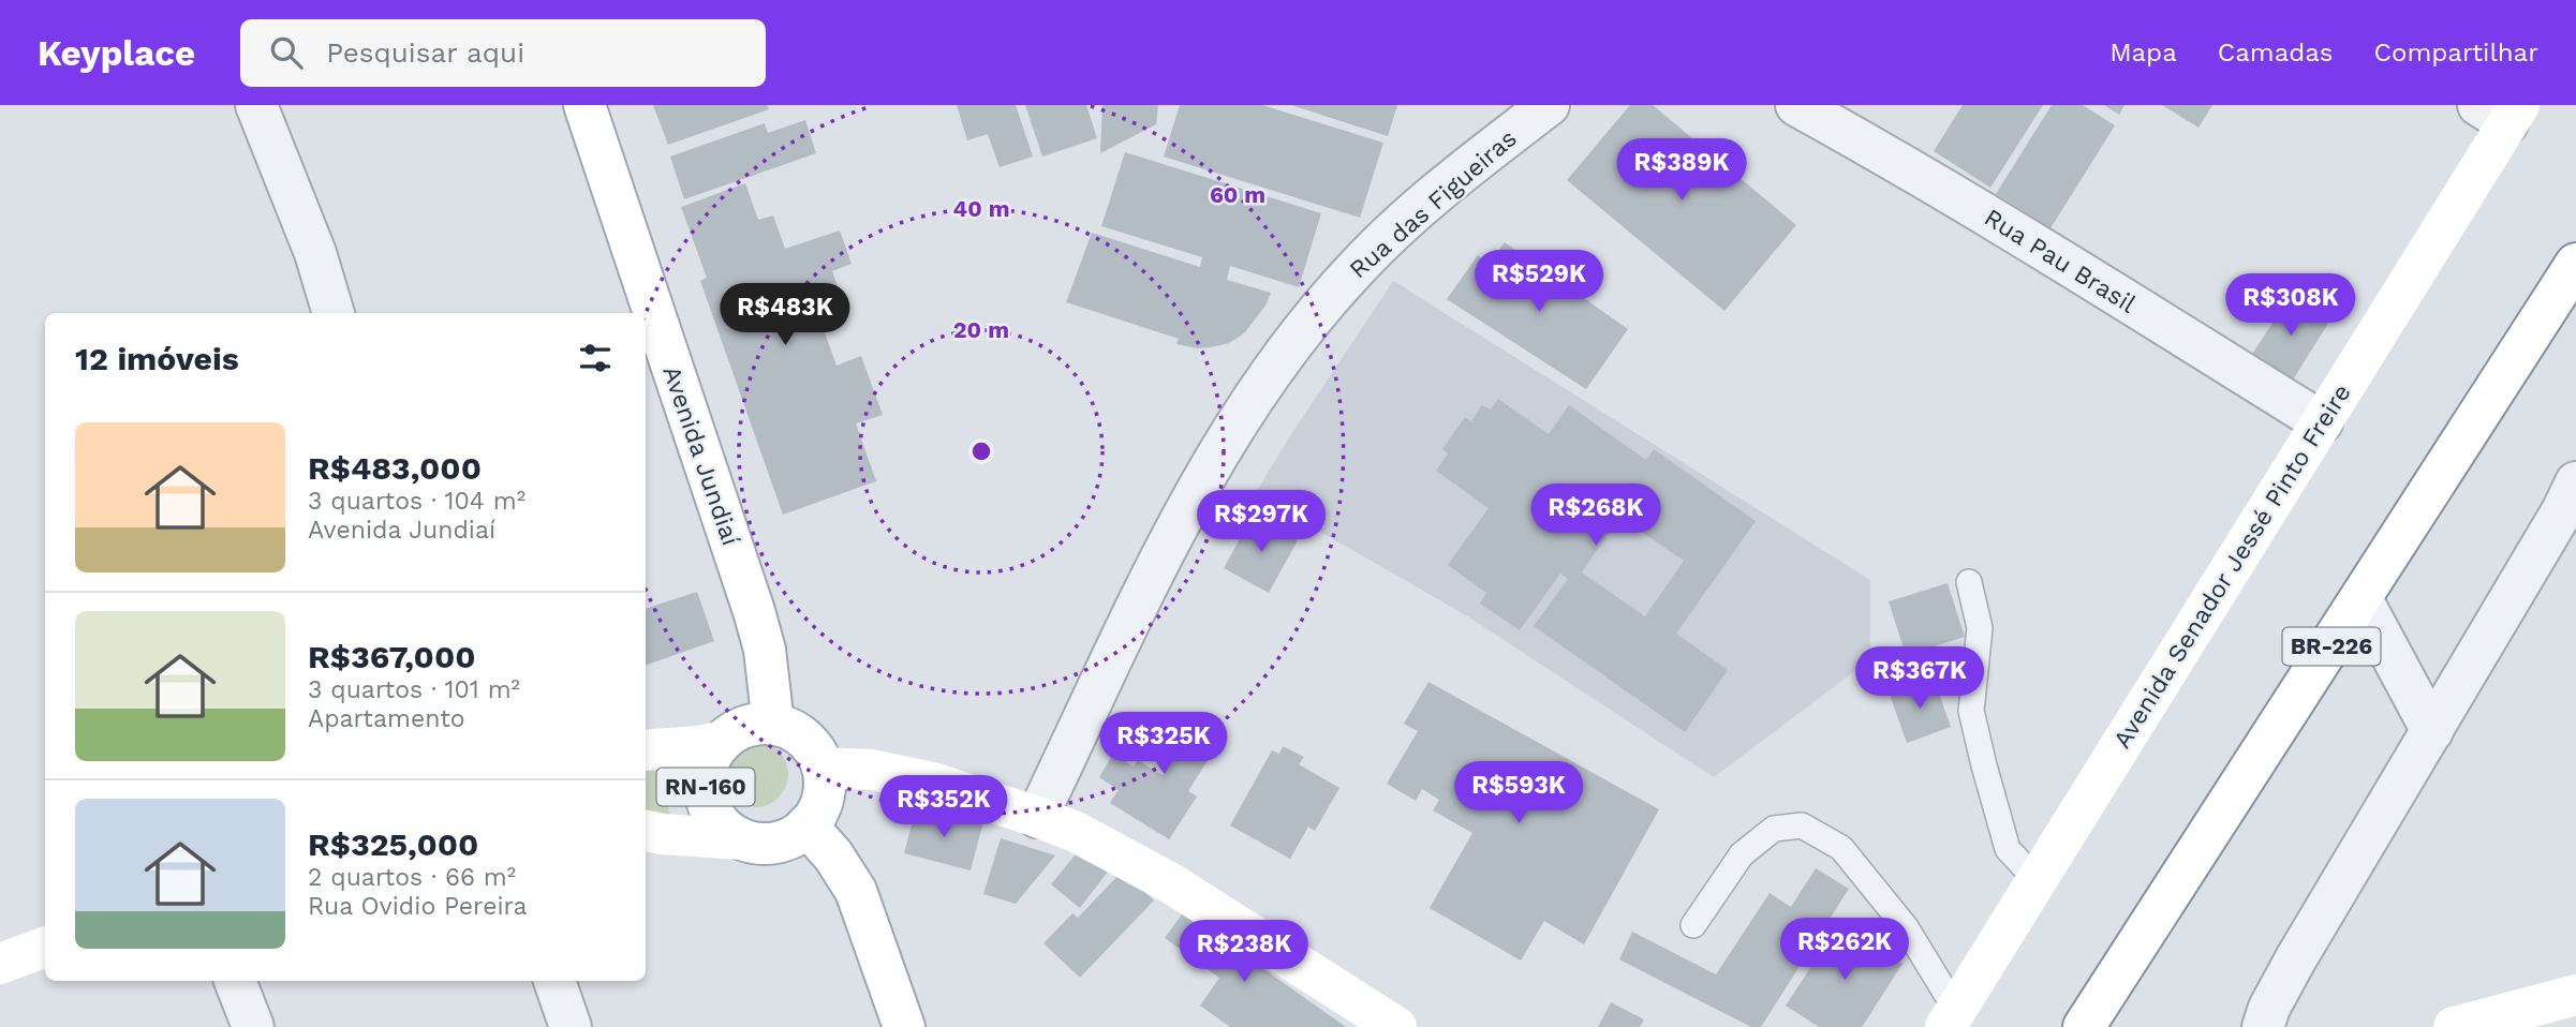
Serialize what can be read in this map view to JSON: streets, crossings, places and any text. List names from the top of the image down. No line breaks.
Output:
{"streets":{"main road":["Avenida Jundiaí","Avenida Senador Jessé Pinto Freire","BR-226","RN-160"],"street":["Rua das Figueiras","Rua Pau Brasil"]},"crossings":[["Rua Pau Brasil","Avenida Senador Jessé Pinto Freire"],["Avenida Jundiaí","RN-160"]],"page":{"header":"Keyplace","search":"Pesquisar aqui","nav":["Mapa","Camadas","Compartilhar"],"price":["R$389K","R$529K","R$308K","R$483K","R$268K","R$297K","R$367K","R$325K","R$593K","R$352K","R$262K","R$238K"],"heading":"12 imóveis","list":[{"name":"R$483,000","note":"3 quartos · 104 m² · Avenida Jundiaí"},{"name":"R$367,000","note":"3 quartos · 101 m² · Apartamento"},{"name":"R$325,000","note":"2 quartos · 66 m² · Rua Ovidio Pereira"}]},"rings":["60 m","40 m","20 m"]}
